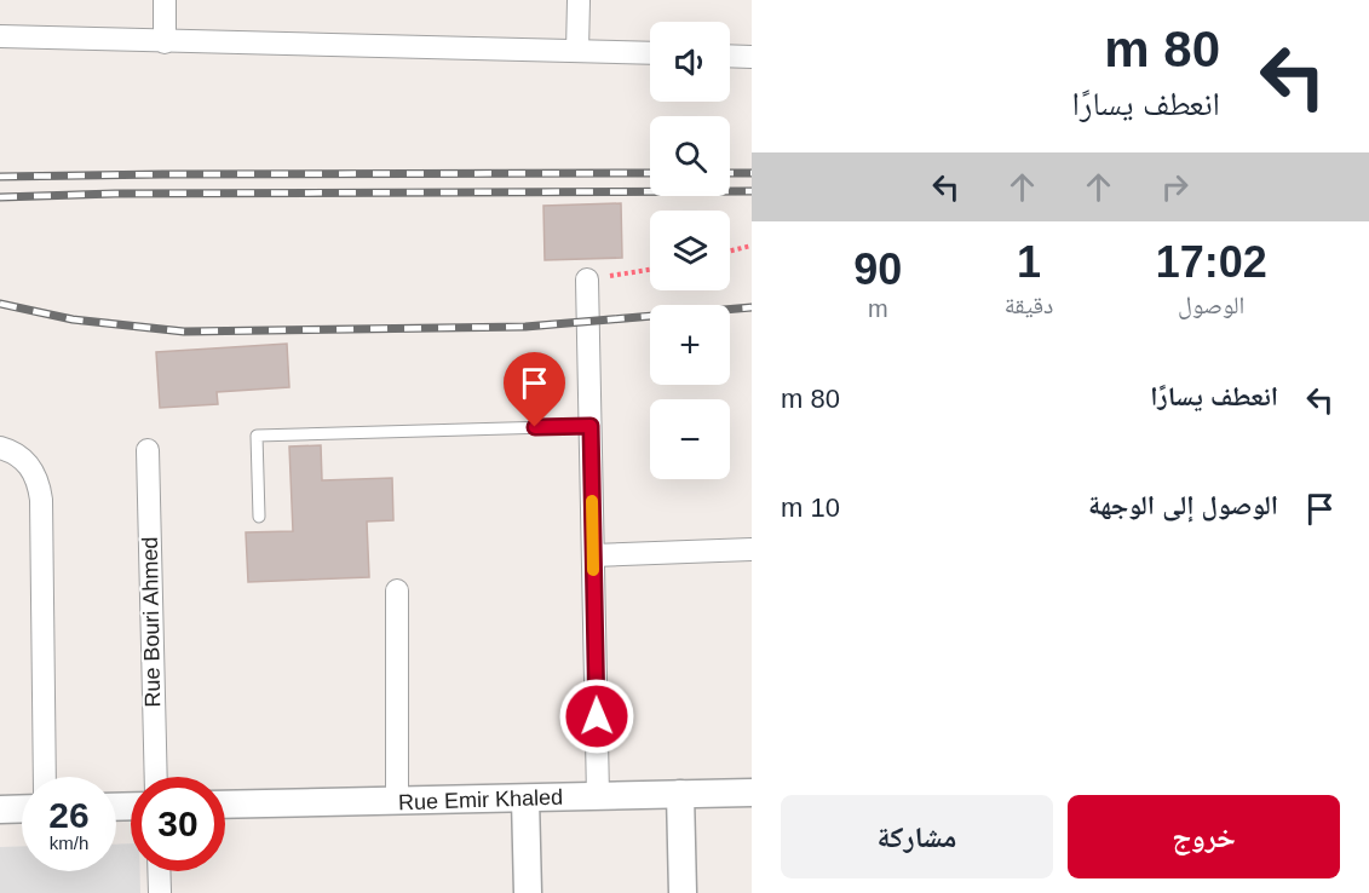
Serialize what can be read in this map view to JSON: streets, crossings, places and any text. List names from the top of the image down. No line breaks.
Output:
{"streets":{"street":["Rue Bouri Ahmed","Rue Emir Khaled"]},"page":{"turn":["80 m","انعطف يسارًا"],"map_buttons":["+","−"],"eta":["17:02","الوصول","1","دقيقة","90","m"],"list":[{"name":"انعطف يسارًا","value":"80 m"},{"name":"الوصول إلى الوجهة","value":"10 m"}],"speed":"26 km/h","limit":"30","buttons":["خروج","مشاركة"]}}
